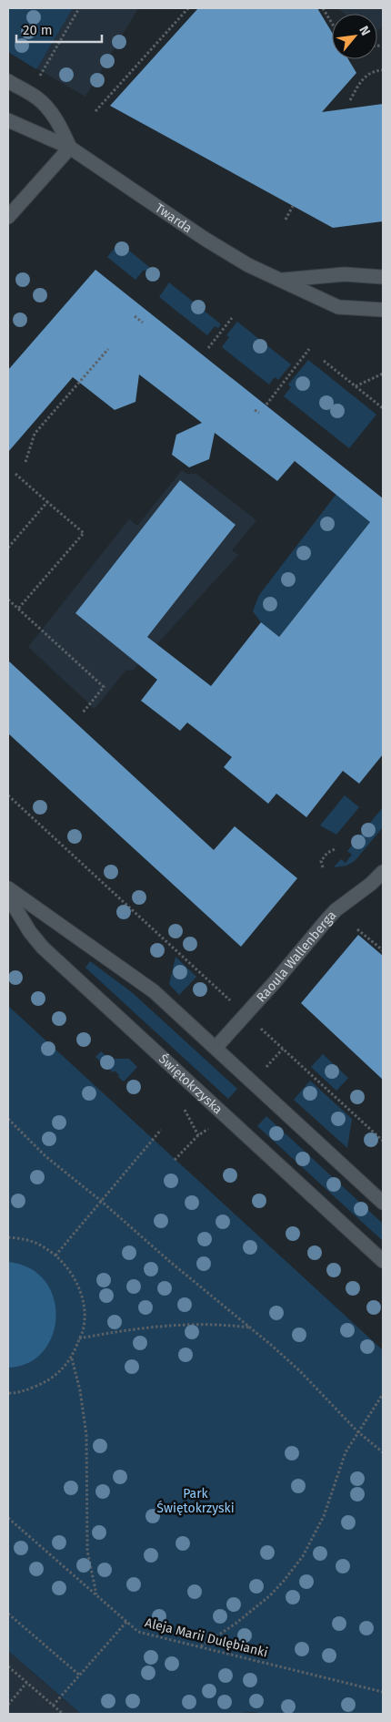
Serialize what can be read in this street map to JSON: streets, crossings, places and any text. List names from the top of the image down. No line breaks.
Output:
{"streets":{"street":["Twarda","Raoula Wallenberga","Świętokrzyska"],"path":["Aleja Marii Dulębianki"]},"parks":["Park Świętokrzyski"],"scale_bar":"20 m","north":"top right"}
